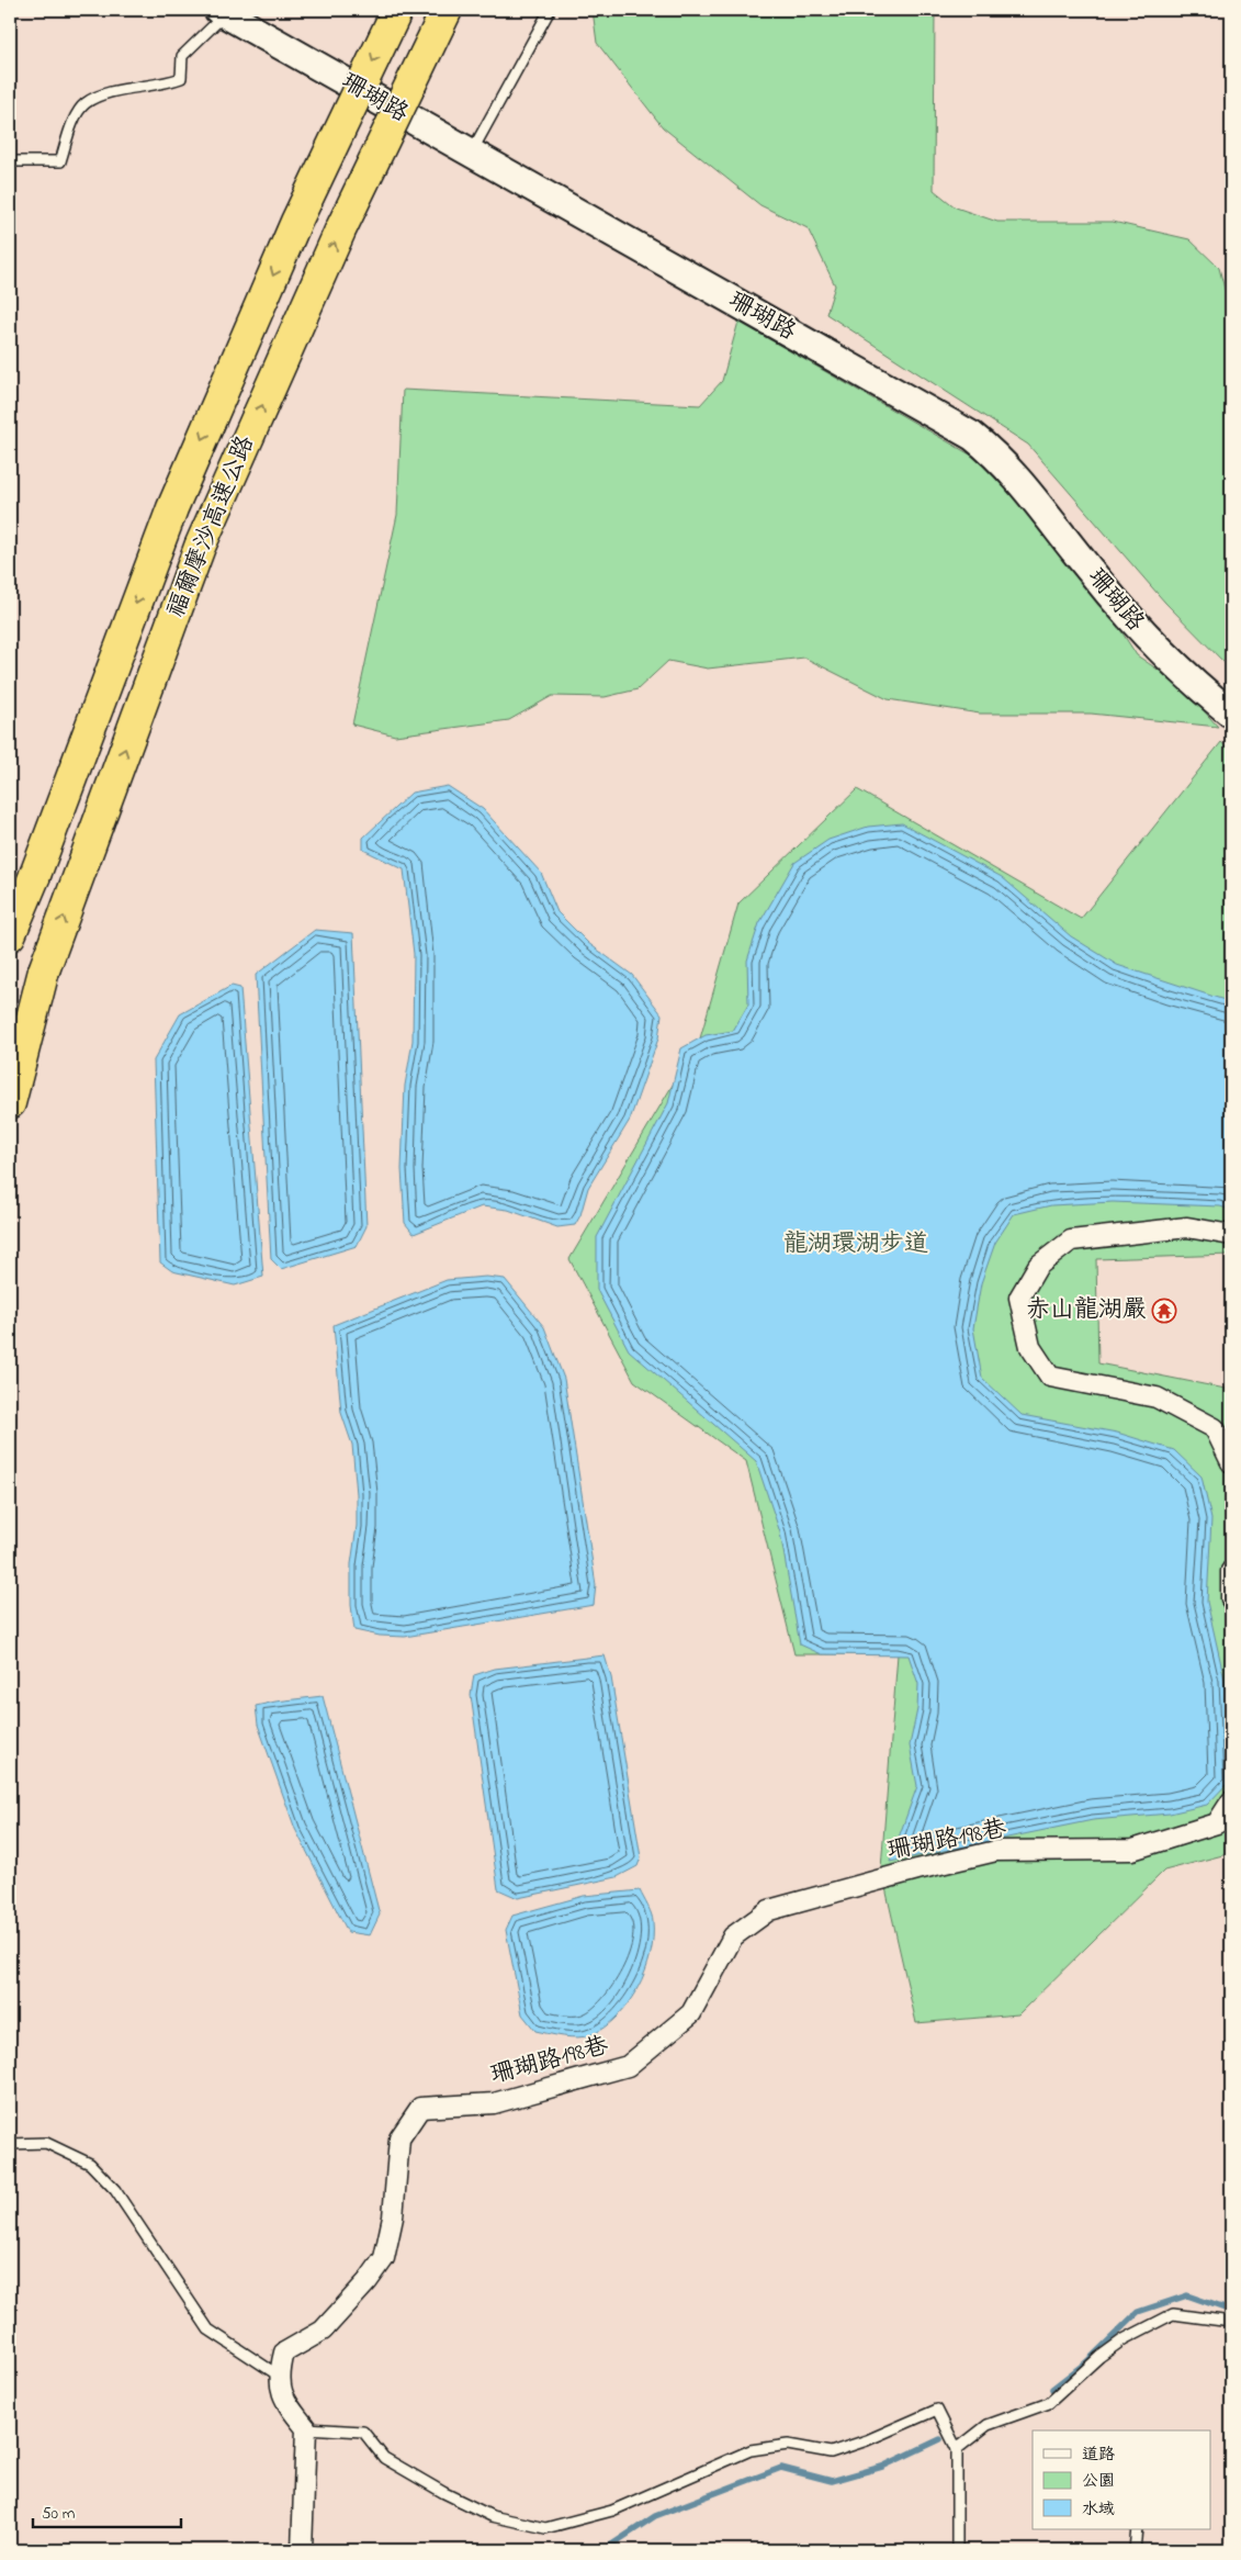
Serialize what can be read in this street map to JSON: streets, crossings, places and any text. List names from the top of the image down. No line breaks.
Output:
{"streets":{"highway":["福爾摩沙高速公路"],"street":["珊瑚路","珊瑚路198巷"]},"parks":["龍湖環湖步道"],"places":{"temple":["赤山龍湖嚴"]},"legend":["道路","公園","水域"],"scale_bar":"50 m"}
